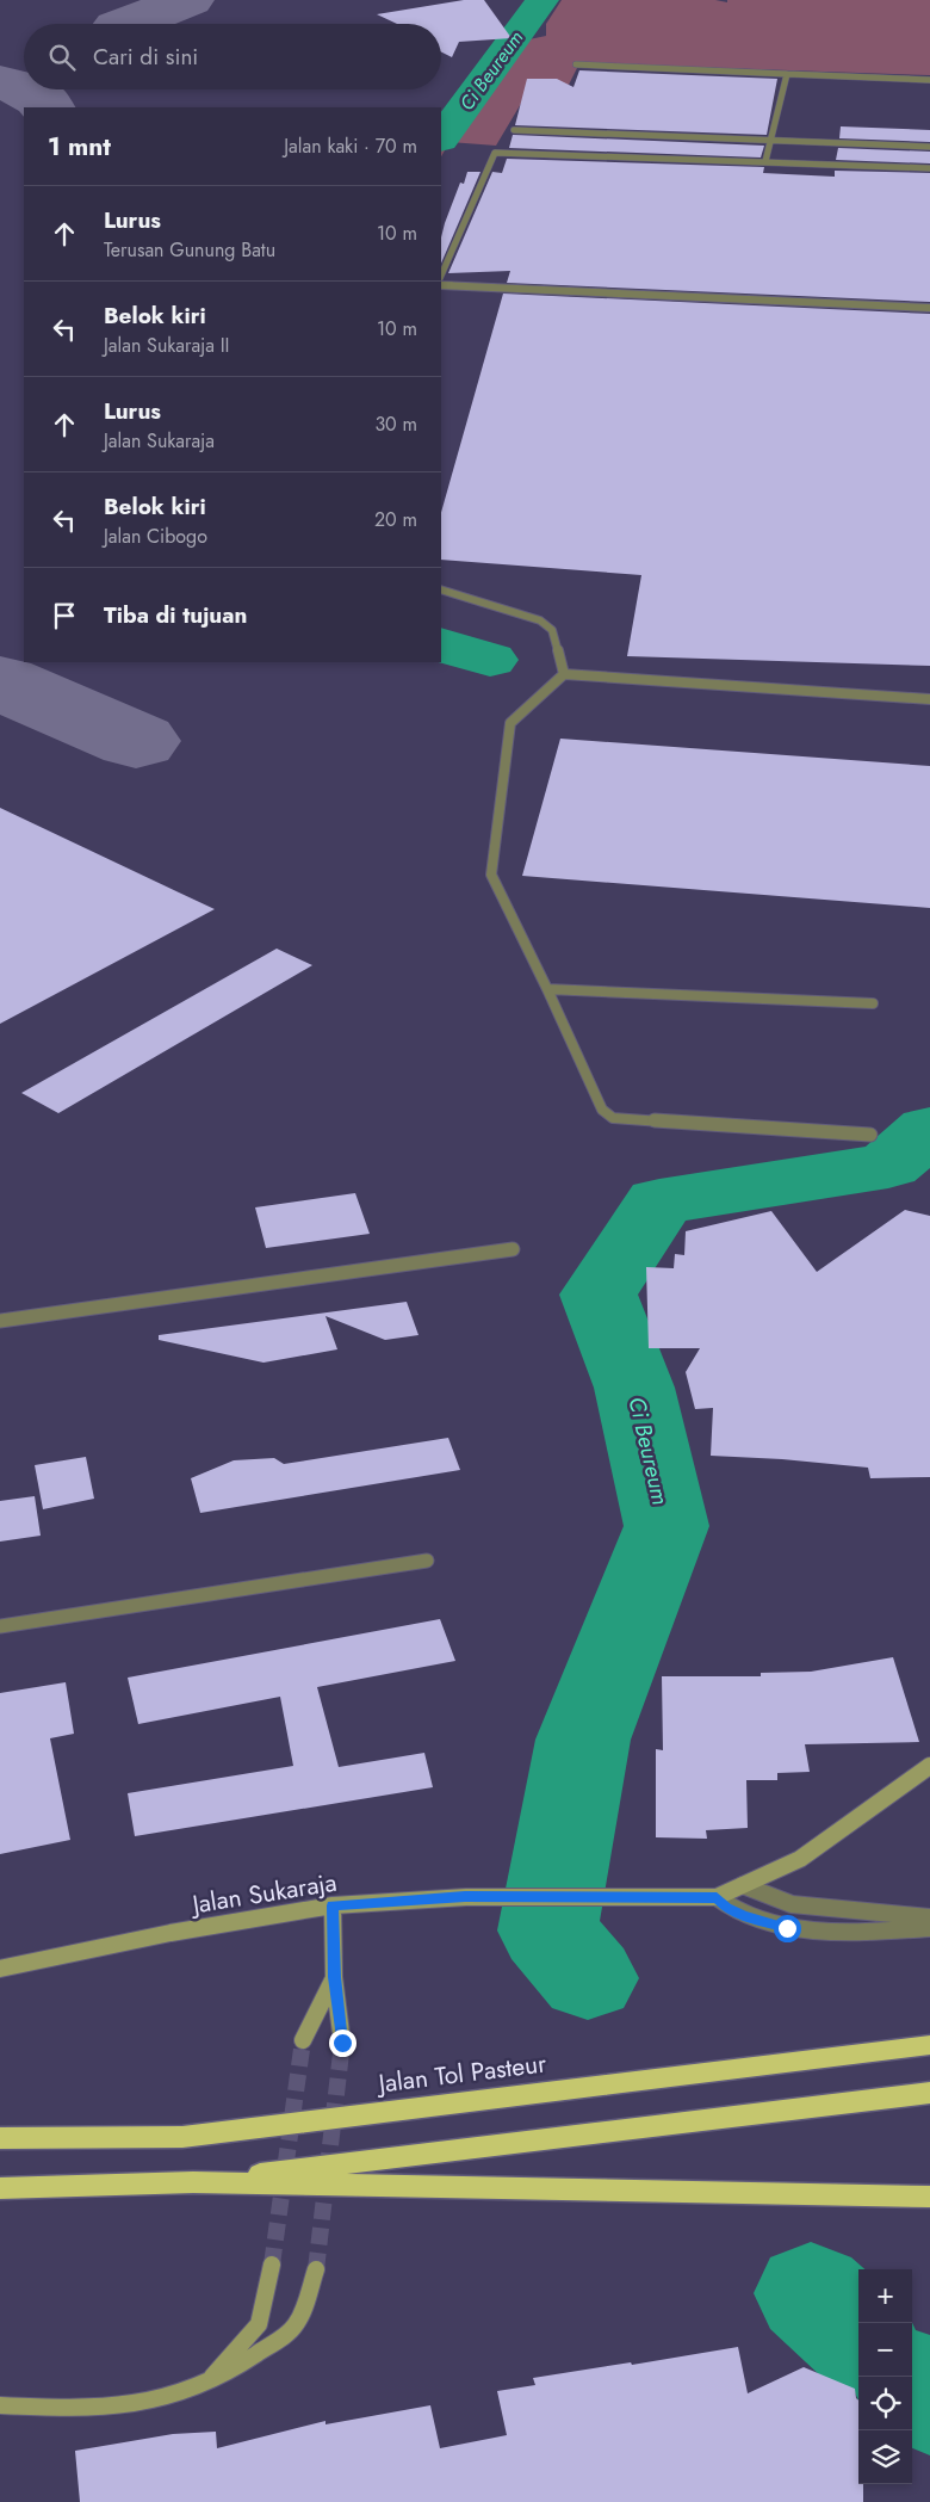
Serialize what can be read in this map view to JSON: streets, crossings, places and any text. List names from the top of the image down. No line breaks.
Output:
{"streets":{"highway":["Jalan Tol Pasteur"],"main road":["Jalan Sukaraja"]},"water":["Ci Beureum"],"page":{"search":"Cari di sini","heading":["1 mnt","Jalan kaki · 70 m"],"list":[["Lurus","Terusan Gunung Batu","10 m"],["Belok kiri","Jalan Sukaraja II","10 m"],["Lurus","Jalan Sukaraja","30 m"],["Belok kiri","Jalan Cibogo","20 m"],"Tiba di tujuan"],"map_buttons":["+","−"]}}
